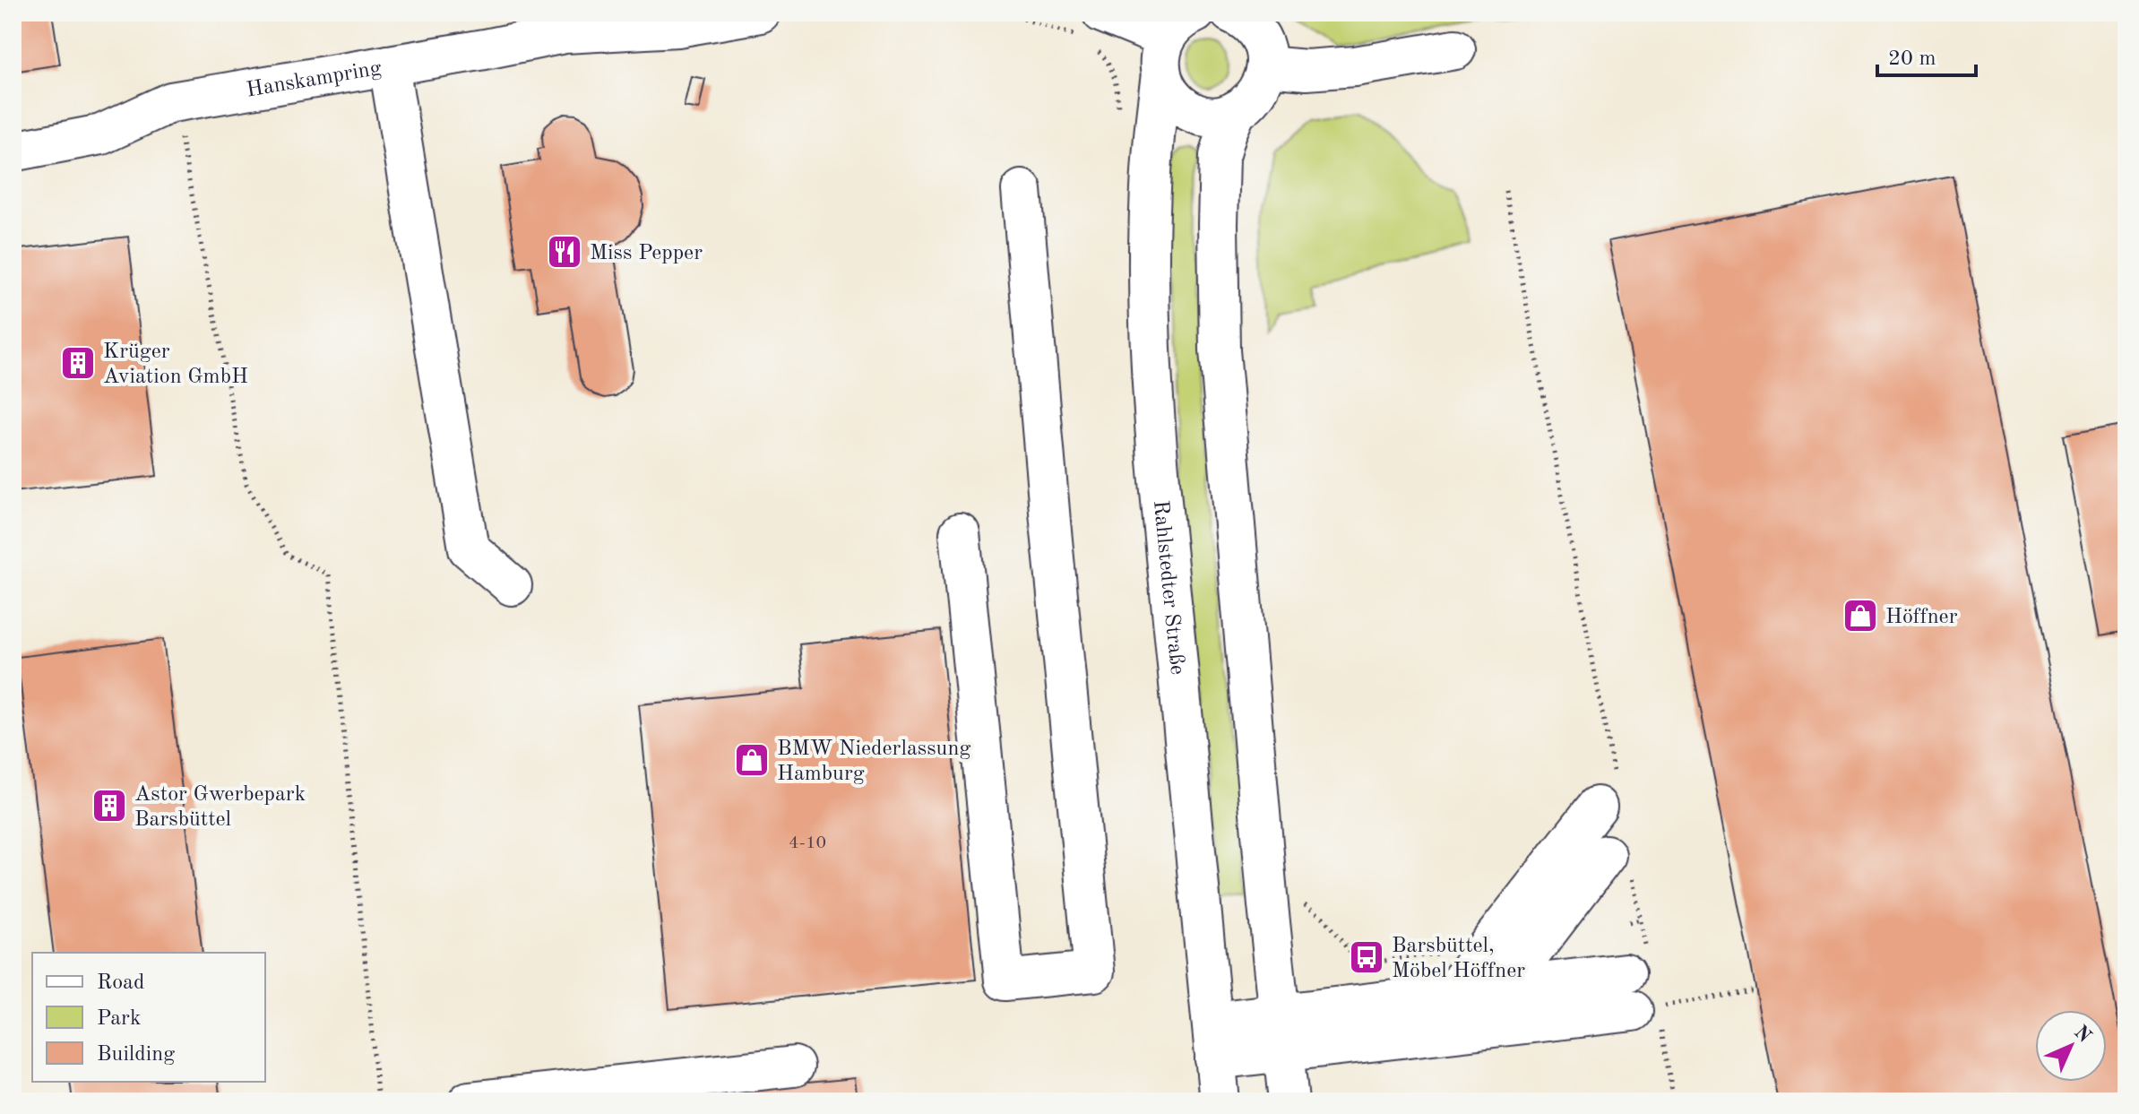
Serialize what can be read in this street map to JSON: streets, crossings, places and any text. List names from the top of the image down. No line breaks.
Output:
{"streets":{"street":["Hanskampring","Rahlstedter Straße"]},"places":{"restaurant":["Miss Pepper"],"building":["Krüger Aviation GmbH","Astor Gwerbepark Barsbüttel"],"shop":["Höffner","BMW Niederlassung Hamburg"],"bus stop":["Barsbüttel, Möbel Höffner"]},"house_numbers":["4-10"],"legend":["Road","Park","Building"],"scale_bar":"20 m","north":"top right"}
